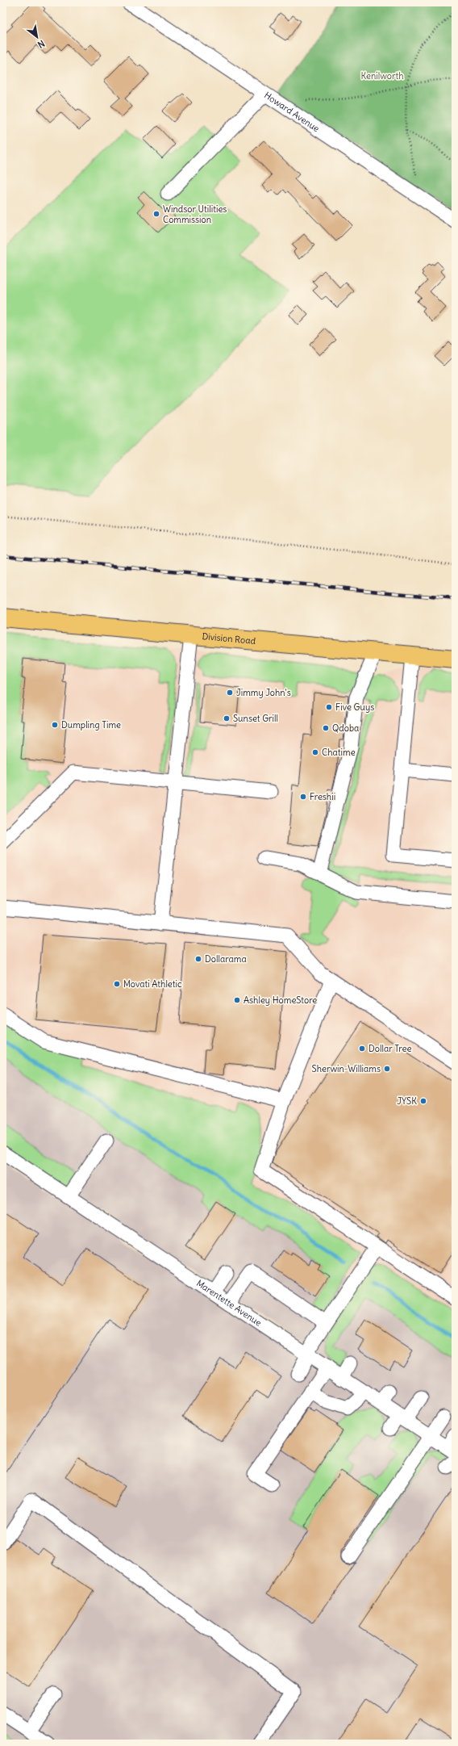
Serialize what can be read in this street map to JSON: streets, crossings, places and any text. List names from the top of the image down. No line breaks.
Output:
{"streets":{"main road":["Division Road"],"street":["Howard Avenue","Marentette Avenue"]},"parks":["Kenilworth"],"places":["Windsor Utilities Commission","Jimmy John's","Five Guys","Sunset Grill","Dumpling Time","Qdoba","Chatime","Freshii","Dollarama","Movati Athletic","Ashley HomeStore","Dollar Tree","Sherwin-Williams","JYSK"],"north":"bottom right"}
